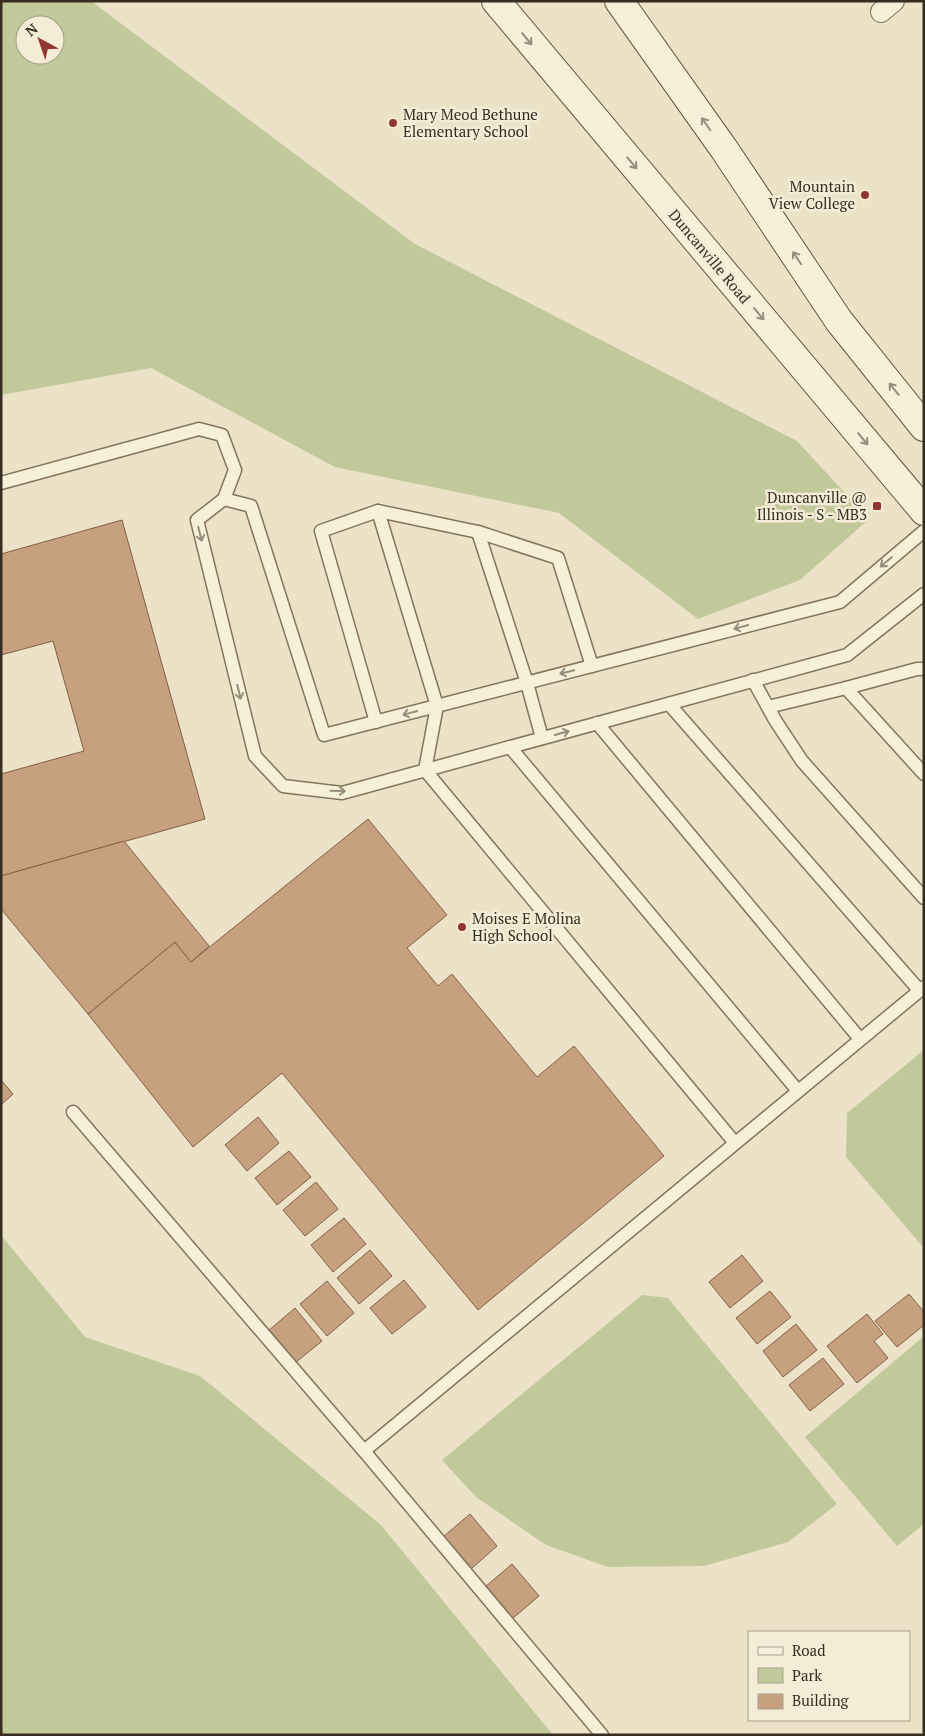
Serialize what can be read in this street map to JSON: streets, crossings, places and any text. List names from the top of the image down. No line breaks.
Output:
{"streets":{"main road":["Duncanville Road"]},"places":{"other":["Mary Meod Bethune Elementary School","Mountain View College","Moises E Molina High School"],"transit":["Duncanville @ Illinois - S - MB3"]},"legend":["Road","Park","Building"],"north":"top left"}
